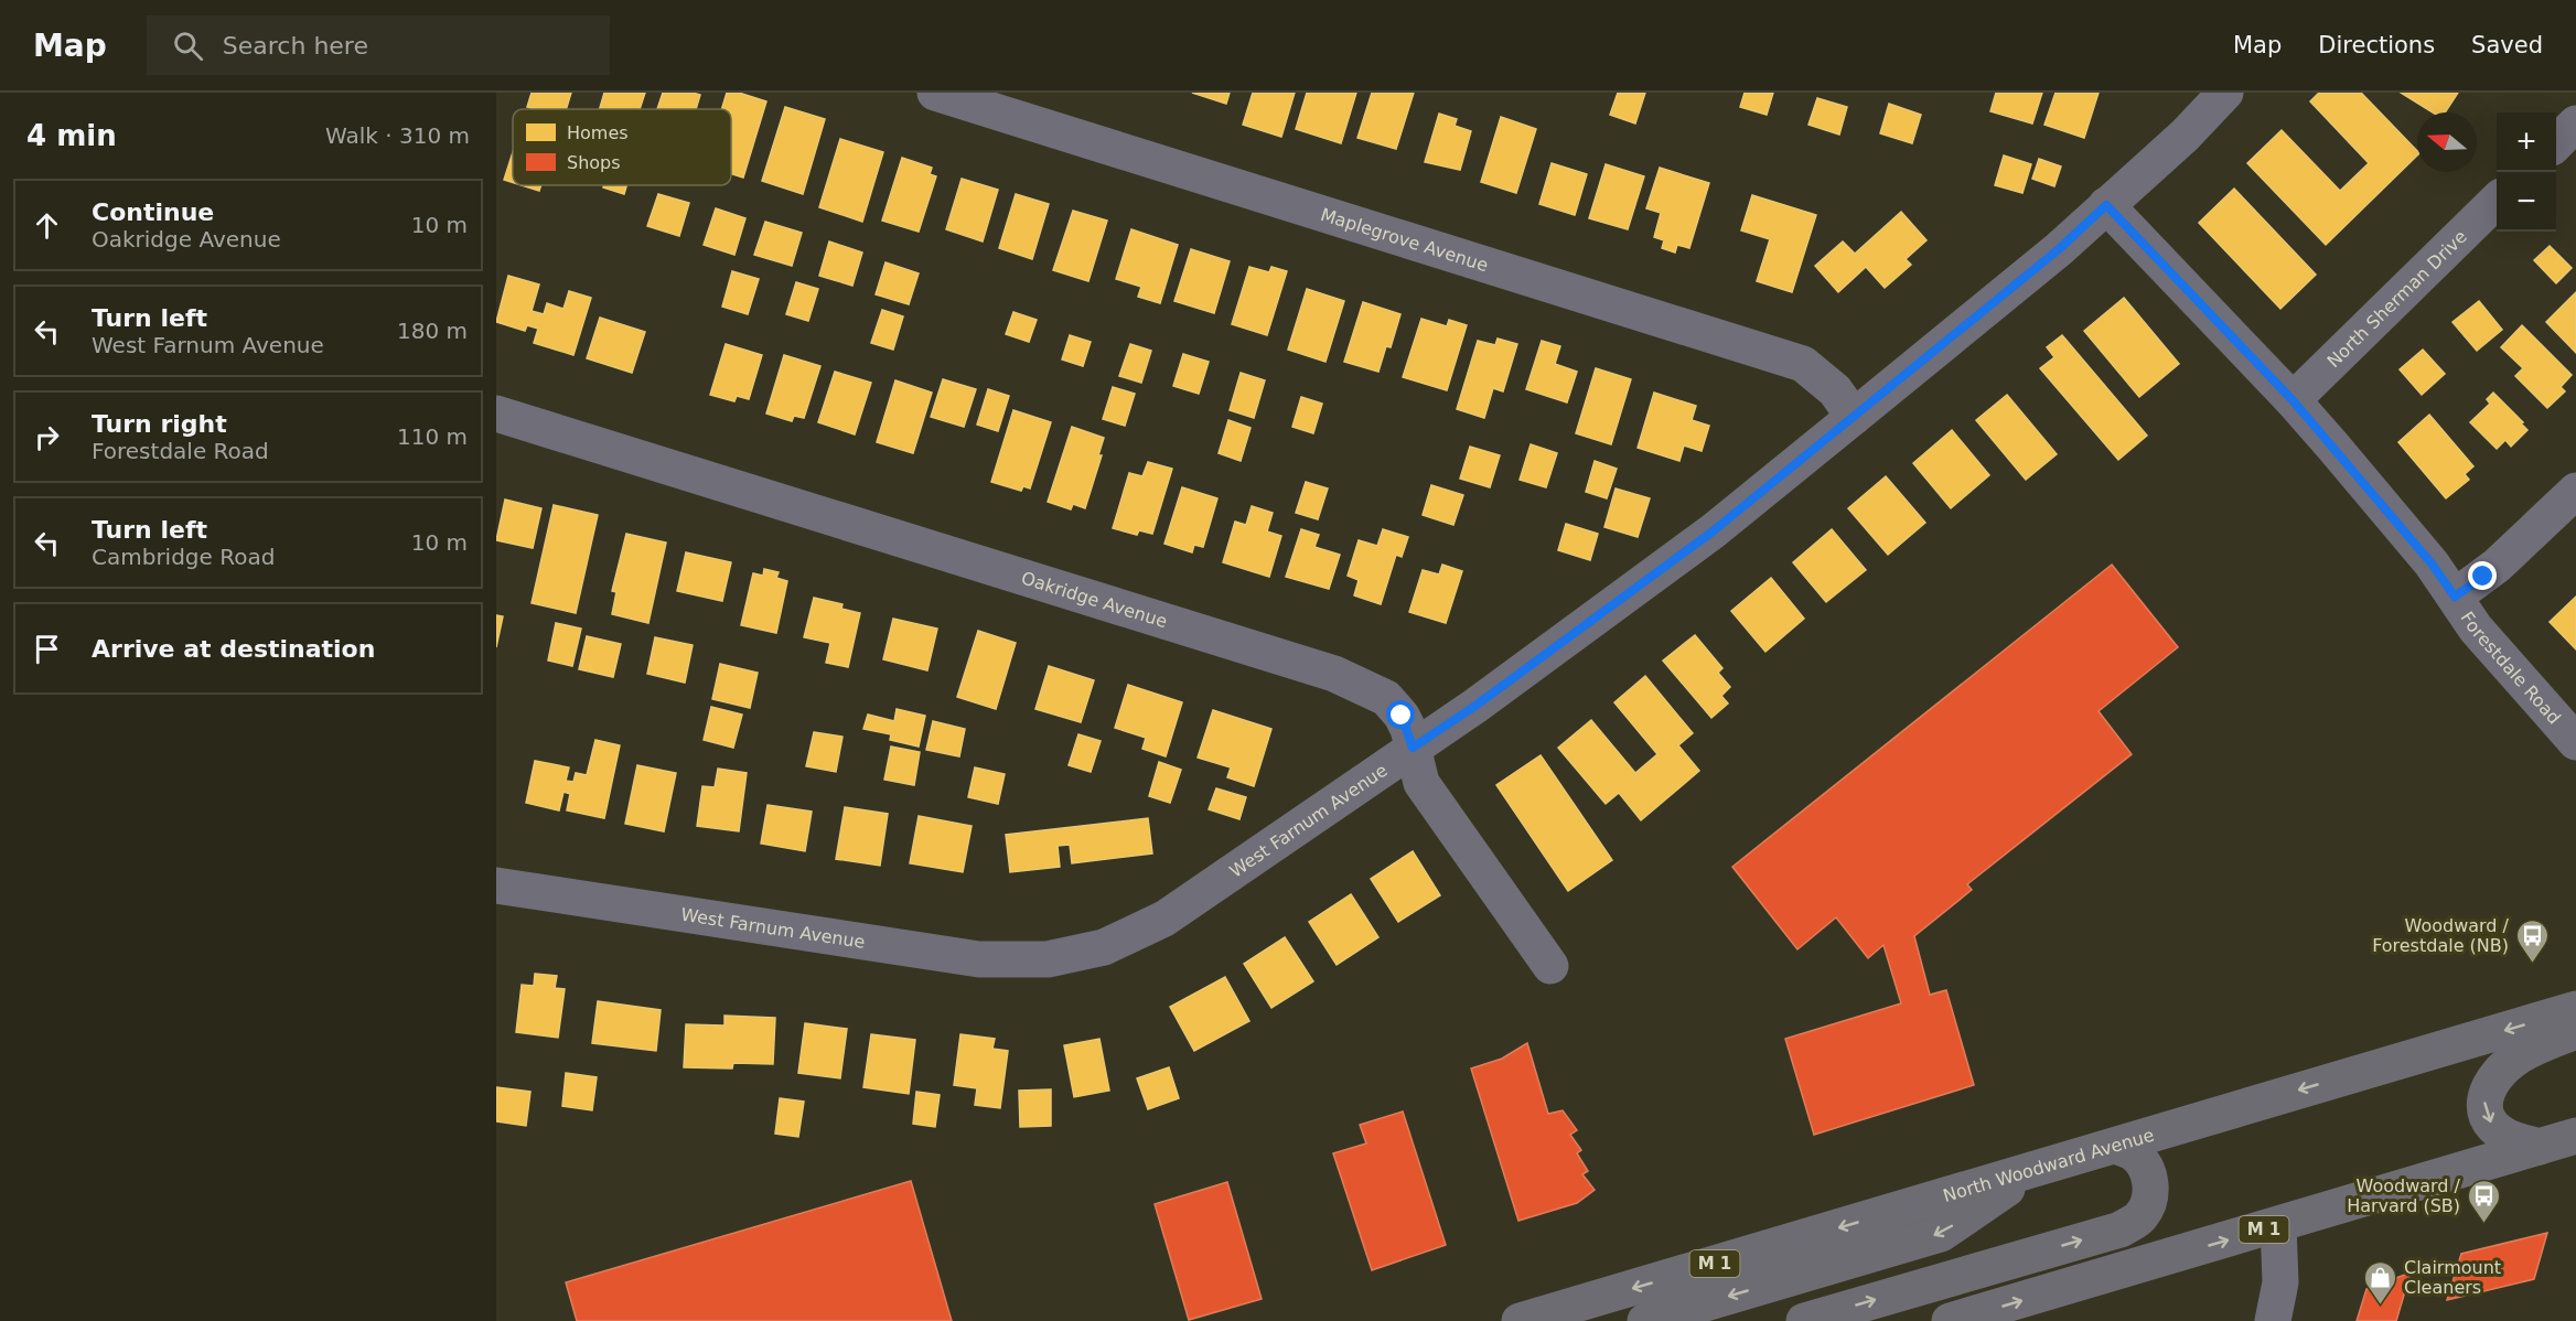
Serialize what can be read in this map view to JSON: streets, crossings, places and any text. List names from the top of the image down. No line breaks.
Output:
{"streets":{"main road":["North Woodward Avenue","M 1"],"street":["Maplegrove Avenue","North Sherman Drive","Oakridge Avenue","Forestdale Road","West Farnum Avenue"]},"crossings":[["Maplegrove Avenue","West Farnum Avenue"],["North Sherman Drive","Forestdale Road"],["Oakridge Avenue","West Farnum Avenue"],["Forestdale Road","West Farnum Avenue"]],"places":{"bus stop":["Woodward / Forestdale (NB)","Woodward / Harvard (SB)"],"shop":["Clairmount Cleaners"]},"legend":["Homes","Shops"],"north":"left","page":{"header":"Map","search":"Search here","nav":["Map","Directions","Saved"],"heading":["4 min","Walk · 310 m"],"map_buttons":["+","−"],"list":[["Continue","Oakridge Avenue","10 m"],["Turn left","West Farnum Avenue","180 m"],["Turn right","Forestdale Road","110 m"],["Turn left","Cambridge Road","10 m"],"Arrive at destination"]}}
